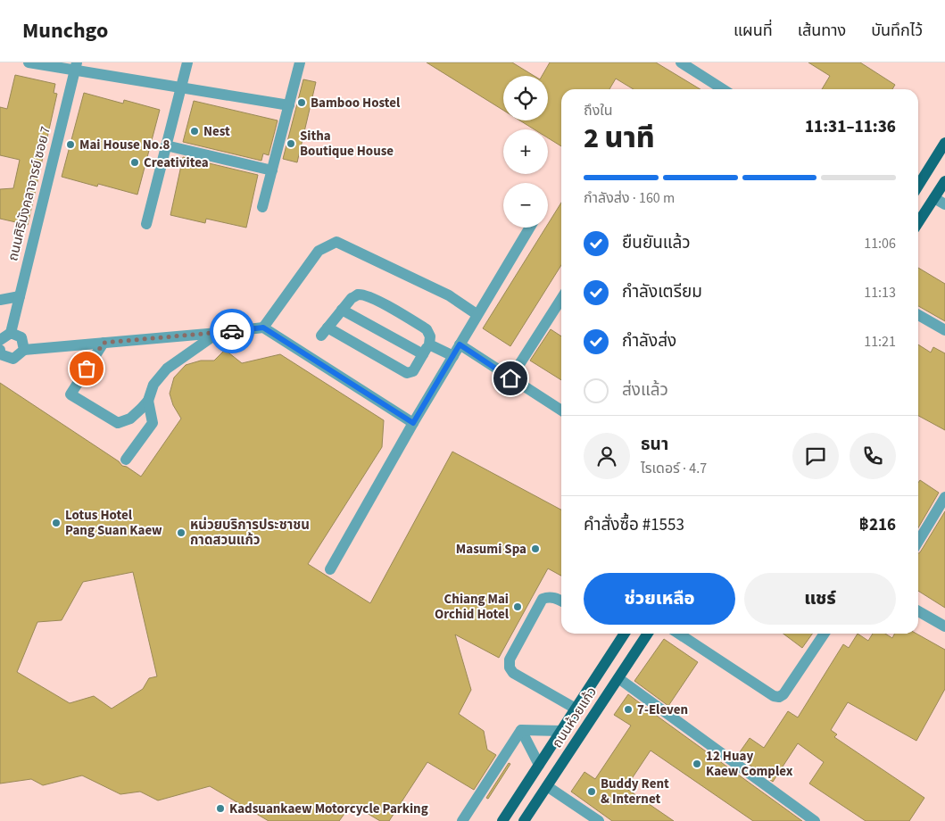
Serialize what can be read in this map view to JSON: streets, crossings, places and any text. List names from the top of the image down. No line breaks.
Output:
{"streets":{"main road":["ถนนห้วยแก้ว"],"street":["ถนนศิริมังคลาจารย์ ซอย 7"]},"places":["Bamboo Hostel","Nest","Sitha Boutique House","Mai House No.8","Creativitea","Lotus Hotel Pang Suan Kaew","หน่วยบริการประชาชน กาดสวนแก้ว","Masumi Spa","Chiang Mai Orchid Hotel","7-Eleven","12 Huay Kaew Complex","Buddy Rent & Internet","Kadsuankaew Motorcycle Parking"],"page":{"header":"Munchgo","nav":["แผนที่","เส้นทาง","บันทึกไว้"],"map_buttons":["+","−"],"heading":["2 นาที","ถึงใน","11:31–11:36"],"panel":["ธนา","ไรเดอร์ · 4.7","คำสั่งซื้อ #1553","฿216"],"bar":"กำลังส่ง · 160 m","list":[["ยืนยันแล้ว","11:06"],["กำลังเตรียม","11:13"],["กำลังส่ง","11:21"],"ส่งแล้ว"],"buttons":["ช่วยเหลือ","แชร์"]}}
